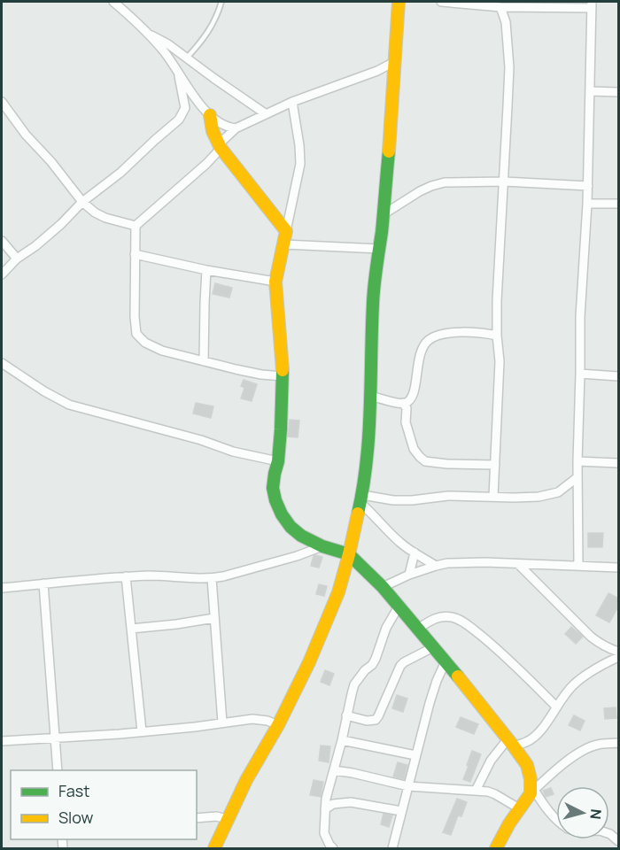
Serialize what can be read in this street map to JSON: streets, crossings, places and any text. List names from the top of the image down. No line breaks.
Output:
{"legend":["Fast","Slow"],"north":"right"}
